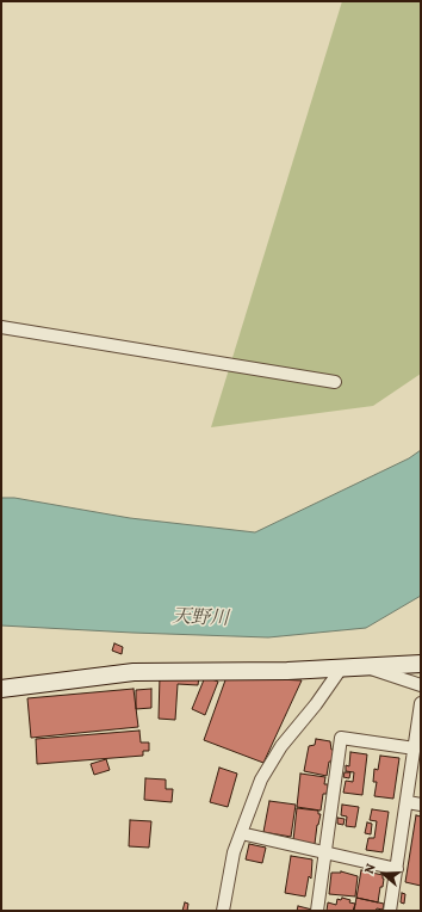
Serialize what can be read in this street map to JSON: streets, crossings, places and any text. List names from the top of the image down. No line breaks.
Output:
{"water":["天野川"],"north":"left"}
